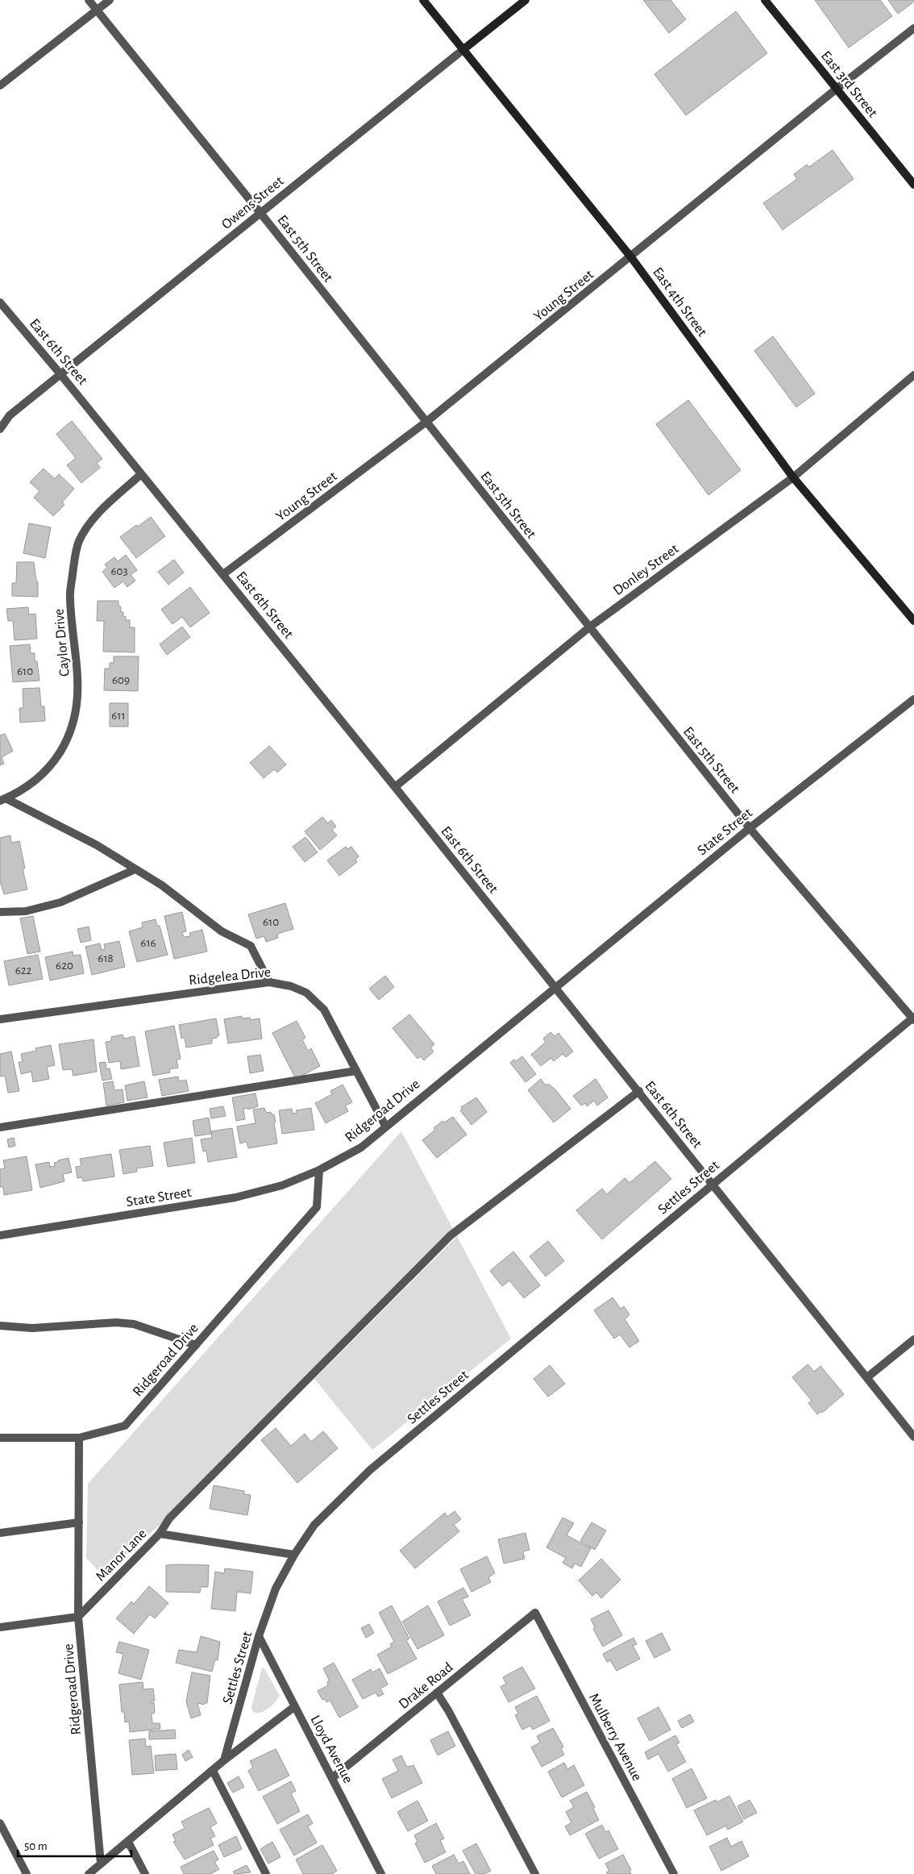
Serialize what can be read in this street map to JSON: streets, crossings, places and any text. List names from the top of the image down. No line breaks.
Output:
{"streets":{"main road":["East 3rd Street","Owens Street","East 4th Street"],"street":["East 5th Street","Young Street","East 6th Street","Donley Street","Caylor Drive","State Street","Ridgelea Drive","Ridgeroad Drive","Settles Street","Manor Lane","Drake Road","Mulberry Avenue","Lloyd Avenue"]},"crossings":[["East 3rd Street","Young Street"],["Owens Street","East 5th Street"],["Owens Street","East 4th Street"],["Owens Street","East 6th Street"],["East 5th Street","Young Street"],["East 5th Street","Donley Street"],["East 5th Street","State Street"],["East 5th Street","Settles Street"],["Young Street","East 4th Street"],["Young Street","East 6th Street"],["East 4th Street","Donley Street"],["East 6th Street","Donley Street"],["East 6th Street","Caylor Drive"],["East 6th Street","State Street"],["East 6th Street","Ridgeroad Drive"],["East 6th Street","Settles Street"],["State Street","Ridgeroad Drive"],["Ridgelea Drive","Ridgeroad Drive"],["Ridgeroad Drive","Manor Lane"],["Settles Street","Manor Lane"],["Settles Street","Lloyd Avenue"],["Drake Road","Mulberry Avenue"],["Drake Road","Lloyd Avenue"]],"house_numbers":["603","610","609","611","610","616","618","620","622"],"scale_bar":"50 m"}
